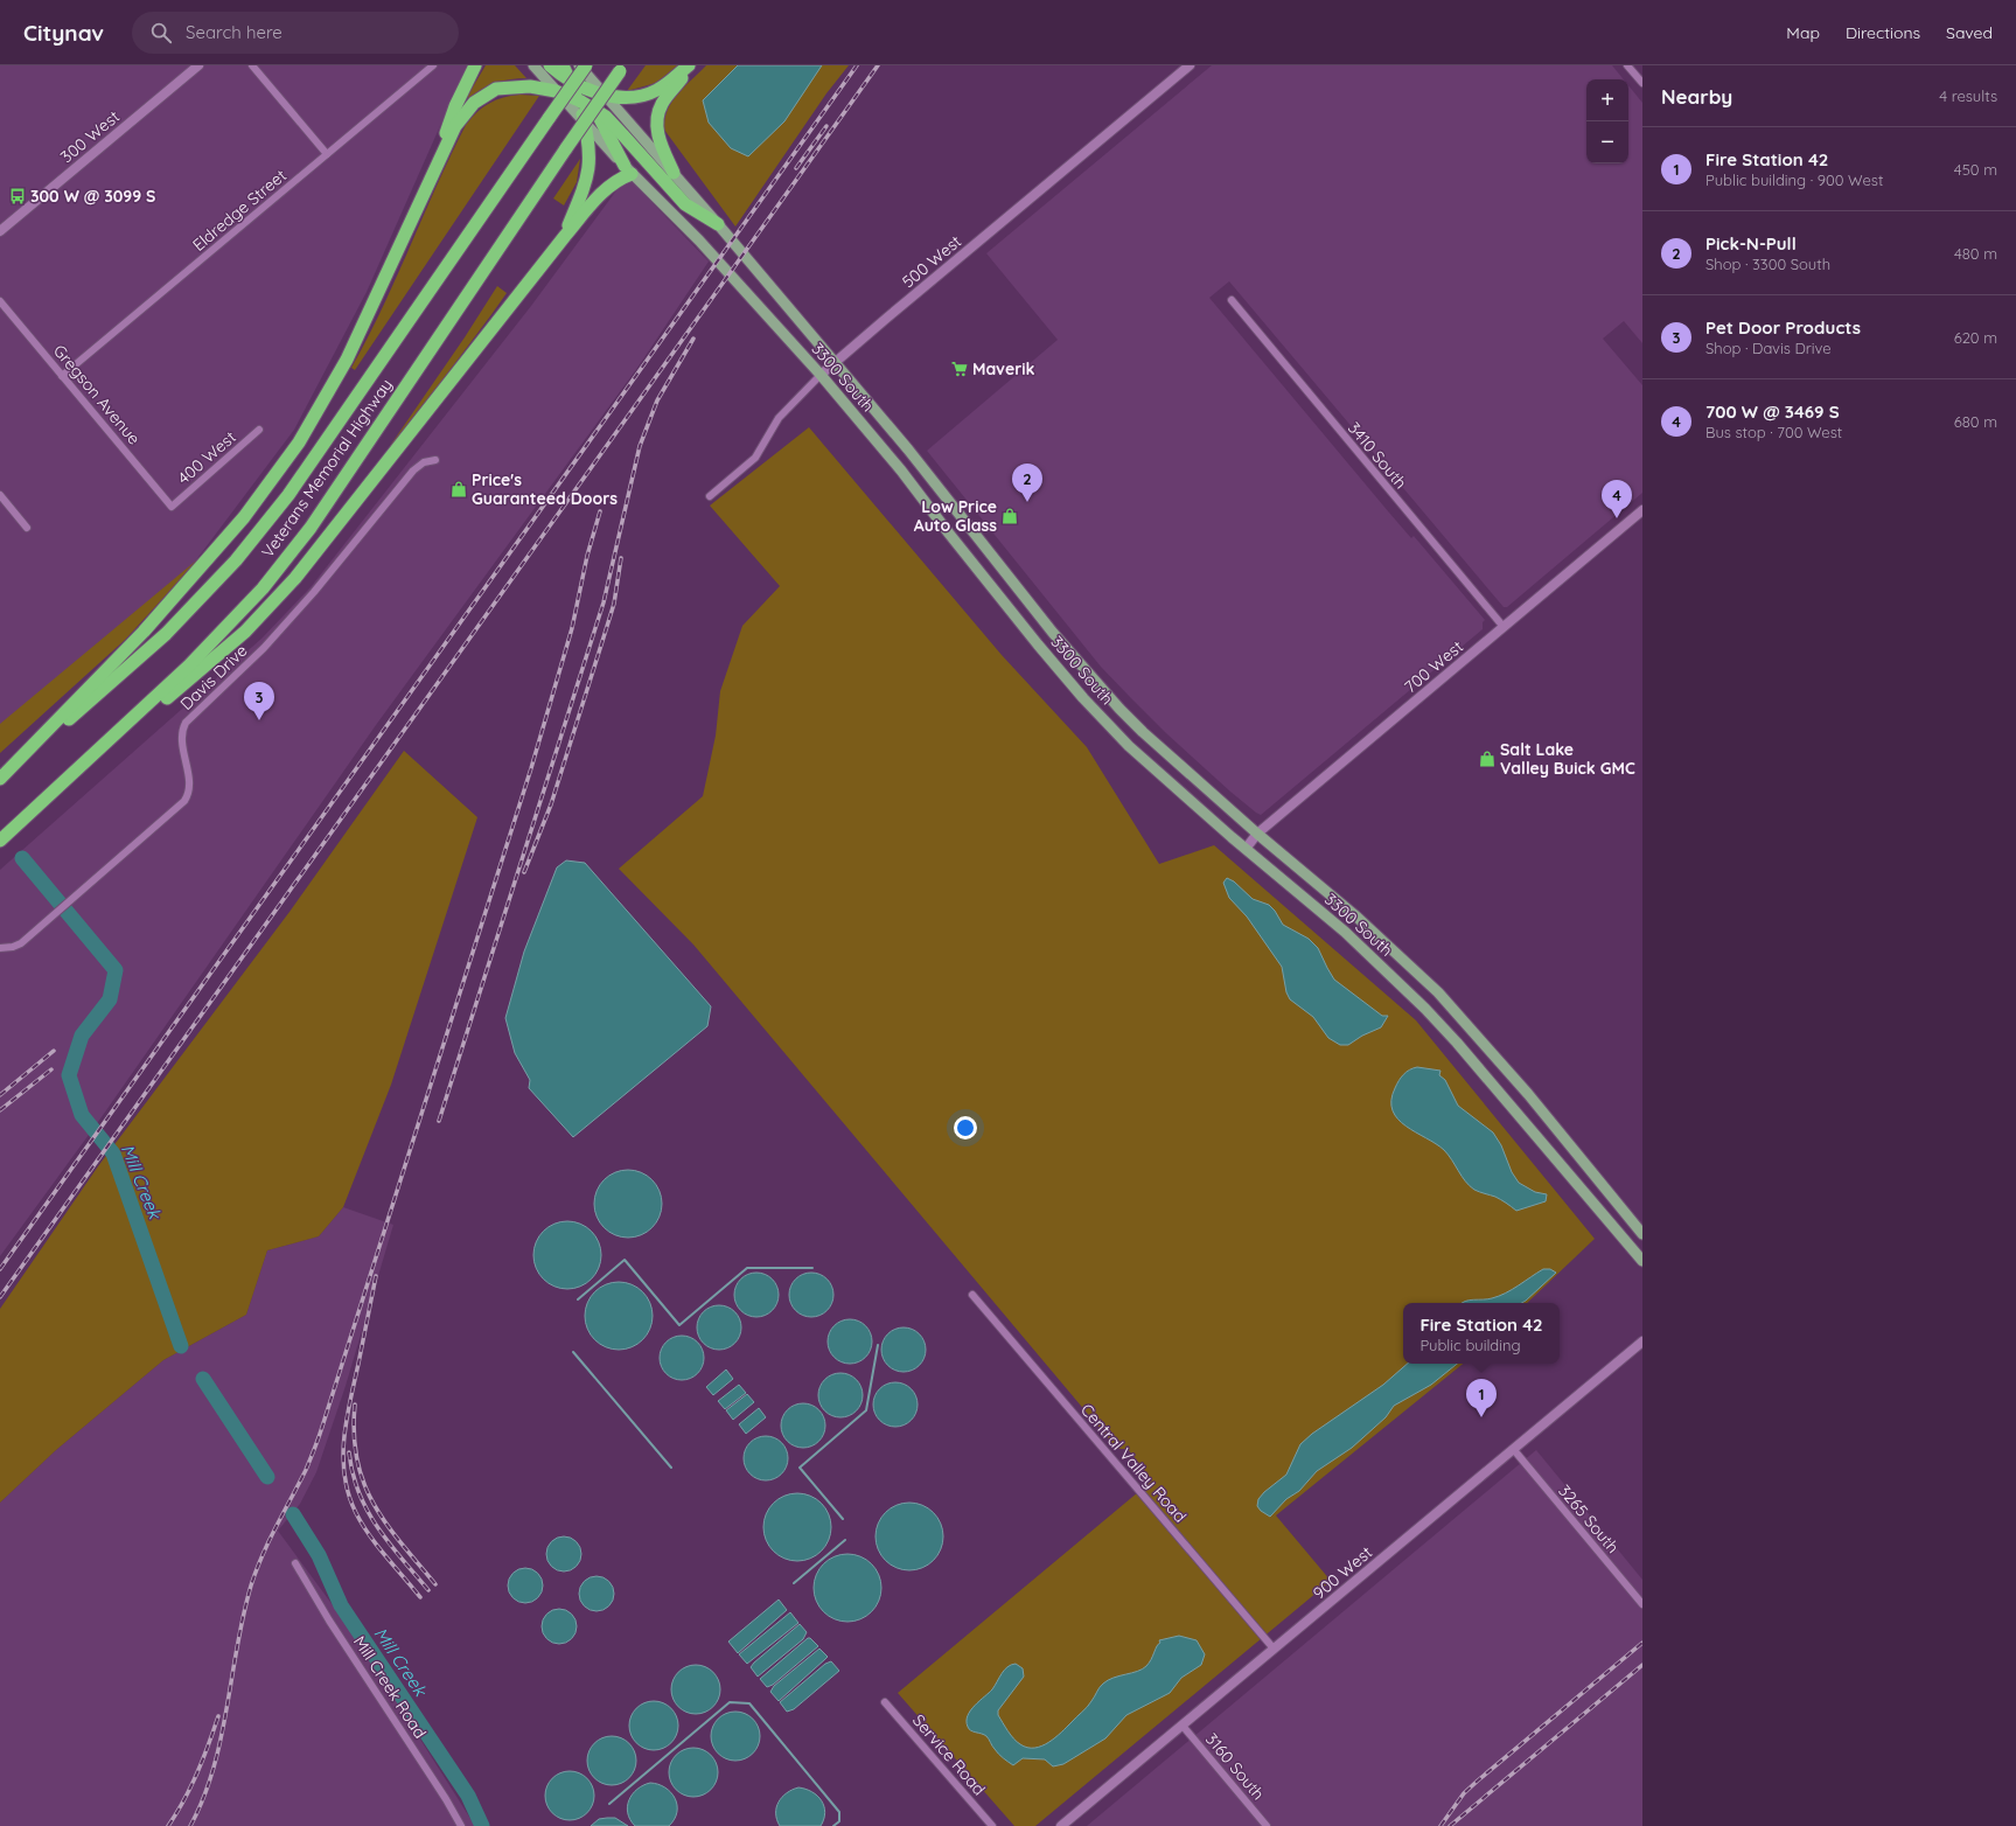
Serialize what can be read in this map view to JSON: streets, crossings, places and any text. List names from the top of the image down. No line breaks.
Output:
{"streets":{"highway":["Veterans Memorial Highway"],"main road":["300 West","500 West","3300 South","700 West","900 West"],"street":["Eldredge Street","Gregson Avenue","3410 South","400 West","Davis Drive","Central Valley Road","3265 South","Mill Creek Road","Service Road","3160 South"]},"crossings":[["Eldredge Street","Gregson Avenue"],["500 West","3300 South"],["3300 South","Veterans Memorial Highway"],["3300 South","700 West"],["Gregson Avenue","400 West"],["3410 South","700 West"],["Central Valley Road","900 West"],["3265 South","900 West"],["900 West","3160 South"]],"water":["Mill Creek"],"places":{"bus stop":["300 W @ 3099 S"],"supermarket":["Maverik"],"shop":["Price's Guaranteed Doors","Low Price Auto Glass","Salt Lake Valley Buick GMC"]},"page":{"header":"Citynav","search":"Search here","nav":["Map","Directions","Saved"],"heading":["Nearby","4 results"],"map_buttons":["+","−"],"list":[{"mark":"1","name":"Fire Station 42","note":"Public building · 900 West","value":"450 m"},{"mark":"2","name":"Pick-N-Pull","note":"Shop · 3300 South","value":"480 m"},{"mark":"3","name":"Pet Door Products","note":"Shop · Davis Drive","value":"620 m"},{"mark":"4","name":"700 W @ 3469 S","note":"Bus stop · 700 West","value":"680 m"}],"pins":["2","4","3","1"],"popup":["Fire Station 42","Public building"]}}
